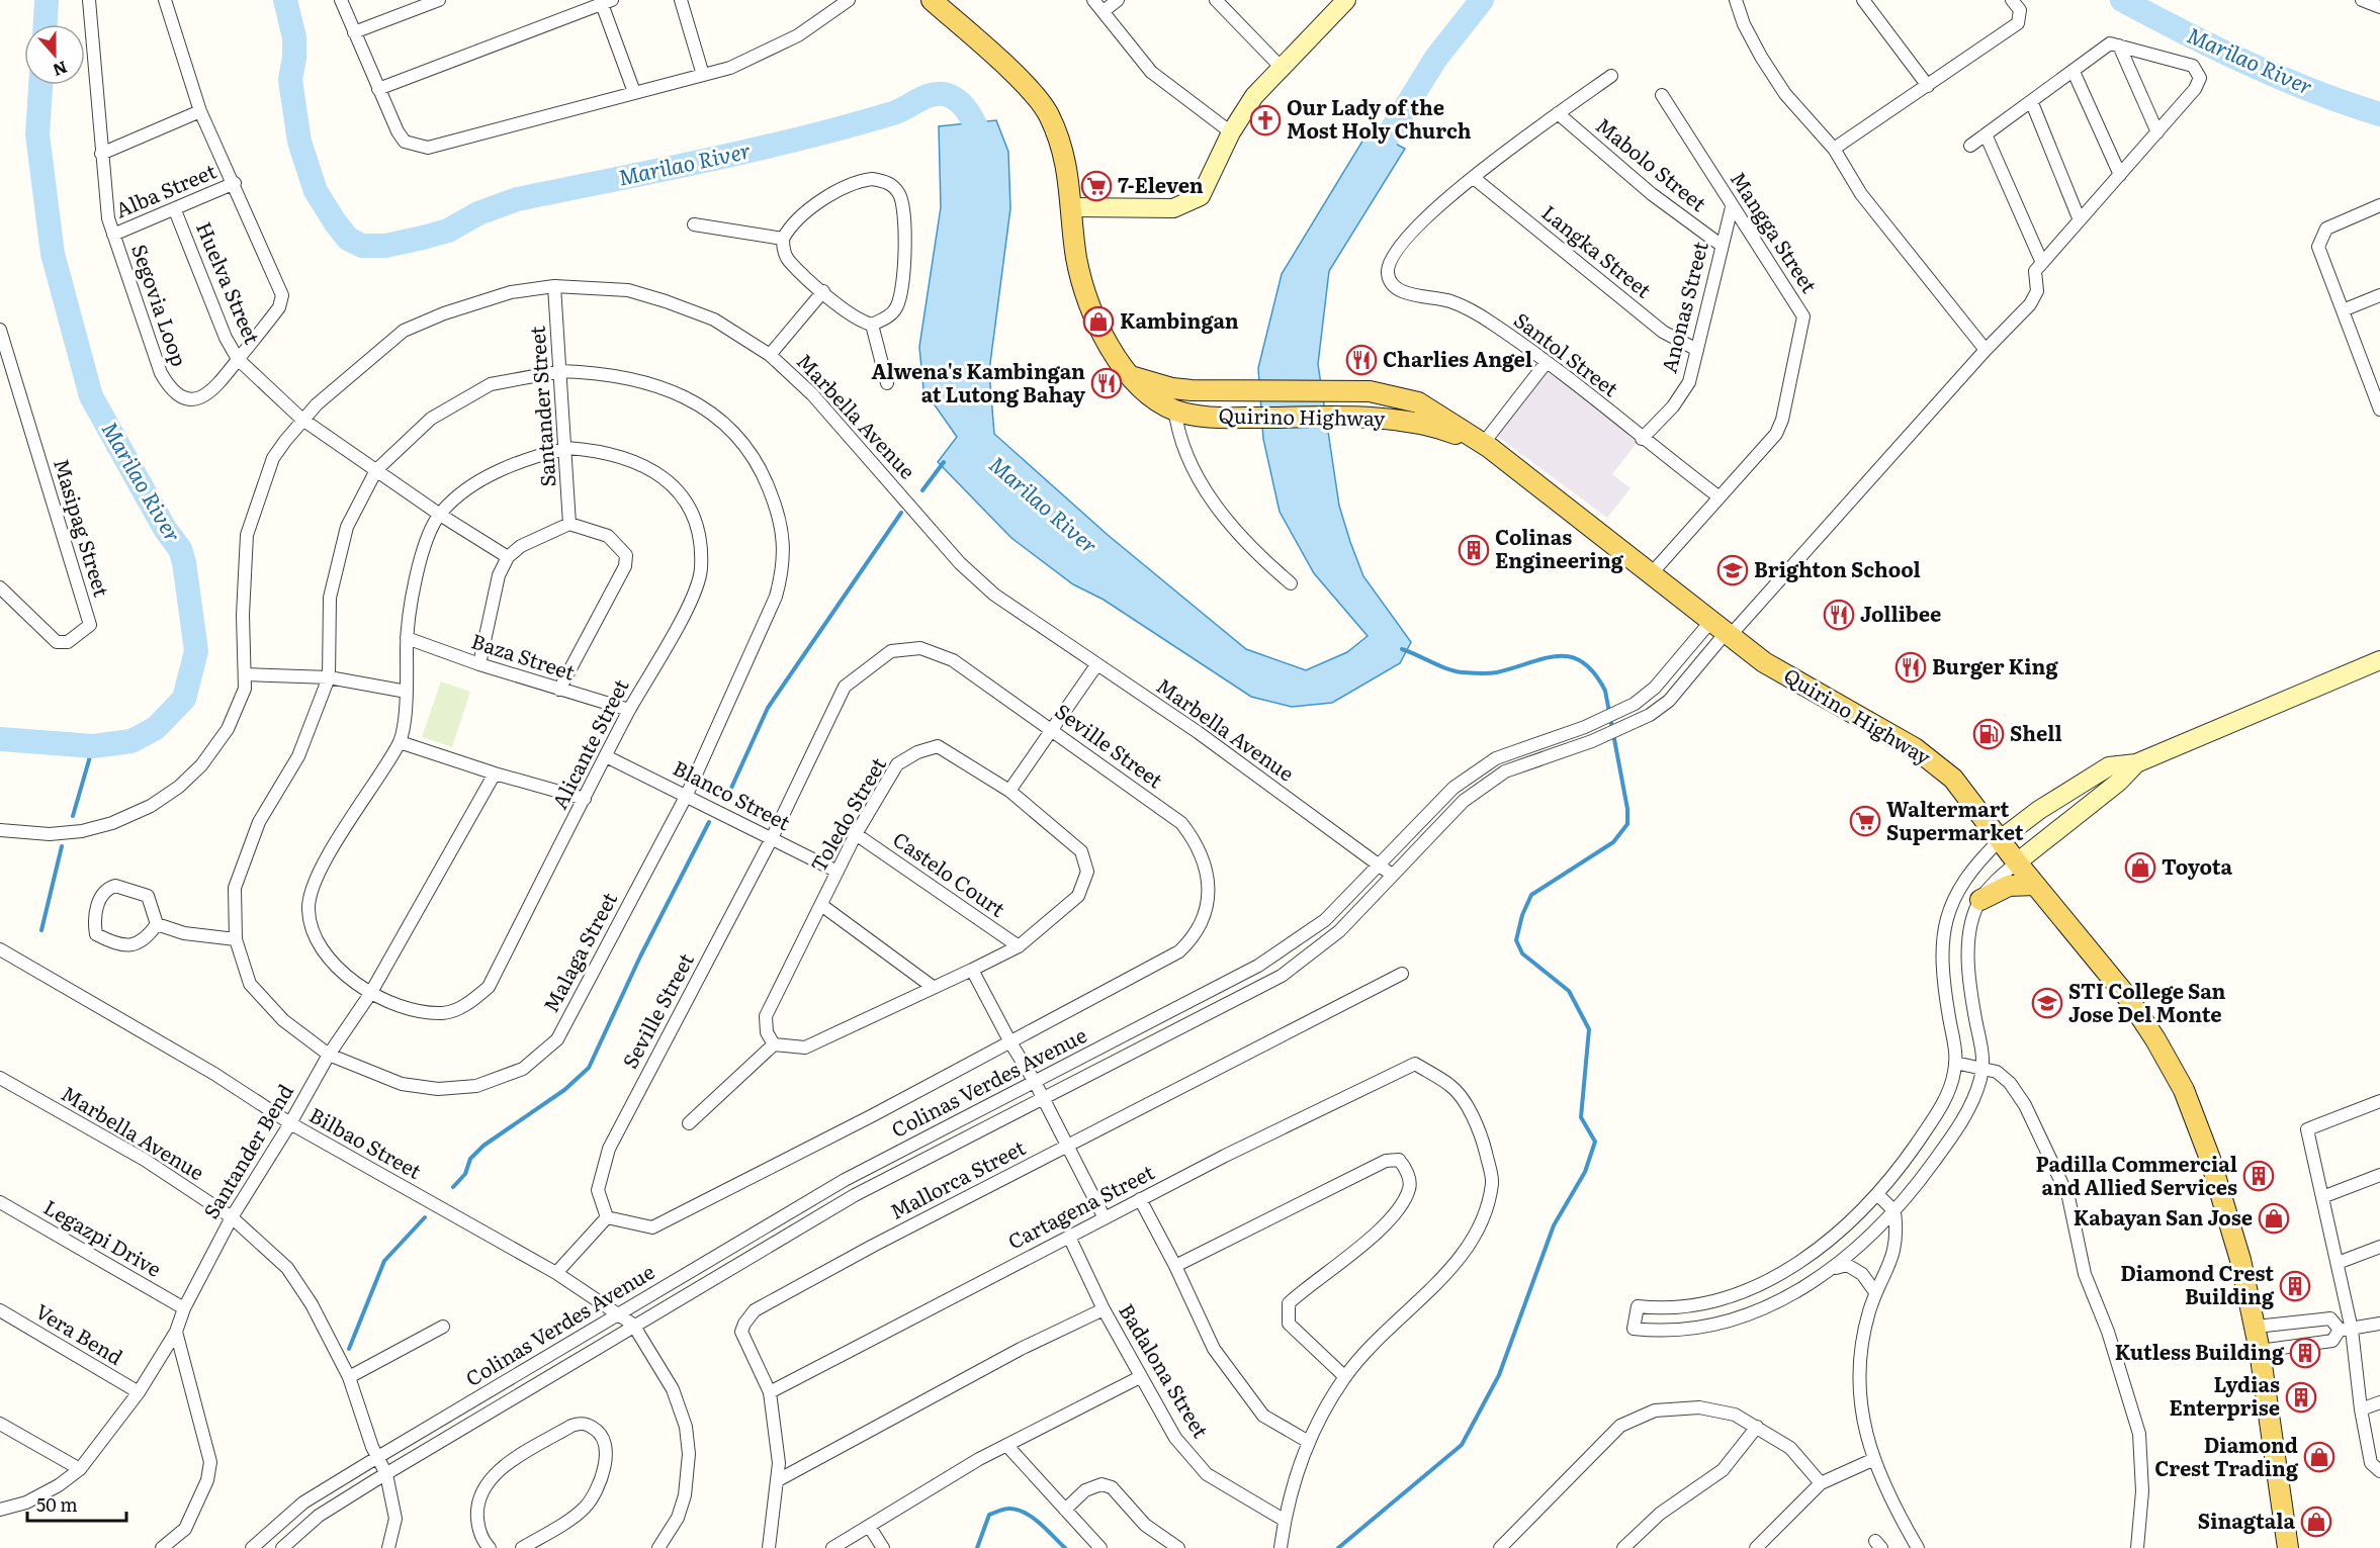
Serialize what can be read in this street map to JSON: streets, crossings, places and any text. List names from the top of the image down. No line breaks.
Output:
{"streets":{"main road":["Quirino Highway"],"street":["Mabolo Street","Alba Street","Mangga Street","Langka Street","Huelva Street","Segovia Loop","Anonas Street","Santol Street","Santander Street","Marbella Avenue","Masipag Street","Baza Street","Alicante Street","Seville Street","Blanco Street","Toledo Street","Castelo Court","Malaga Street","Colinas Verdes Avenue","Bilbao Street","Santander Bend","Mallorca Street","Cartagena Street","Legazpi Drive","Vera Bend","Badalona Street"]},"crossings":[["Mabolo Street","Anonas Street"],["Mabolo Street","Santol Street"],["Alba Street","Huelva Street"],["Alba Street","Segovia Loop"],["Mangga Street","Anonas Street"],["Mangga Street","Santol Street"],["Mangga Street","Quirino Highway"],["Langka Street","Anonas Street"],["Langka Street","Santol Street"],["Huelva Street","Segovia Loop"],["Huelva Street","Marbella Avenue"],["Huelva Street","Alicante Street"],["Huelva Street","Malaga Street"],["Anonas Street","Santol Street"],["Santander Street","Marbella Avenue"],["Santander Street","Alicante Street"],["Santander Street","Malaga Street"],["Marbella Avenue","Colinas Verdes Avenue"],["Marbella Avenue","Santander Bend"],["Quirino Highway","Colinas Verdes Avenue"],["Baza Street","Alicante Street"],["Alicante Street","Blanco Street"],["Alicante Street","Santander Bend"],["Seville Street","Blanco Street"],["Blanco Street","Toledo Street"],["Blanco Street","Malaga Street"],["Toledo Street","Castelo Court"],["Malaga Street","Santander Bend"],["Colinas Verdes Avenue","Bilbao Street"],["Bilbao Street","Santander Bend"],["Santander Bend","Legazpi Drive"],["Santander Bend","Vera Bend"],["Mallorca Street","Cartagena Street"],["Cartagena Street","Badalona Street"]],"water":["Marilao River"],"places":{"church":["Our Lady of the Most Holy Church"],"supermarket":["7-Eleven","Waltermart Supermarket"],"shop":["Kambingan","Toyota","Kabayan San Jose","Diamond Crest Trading","Sinagtala"],"restaurant":["Charlies Angel","Alwena's Kambingan at Lutong Bahay","Jollibee","Burger King"],"building":["Colinas Engineering","Padilla Commercial and Allied Services","Diamond Crest Building","Kutless Building","Lydias Enterprise"],"school or university":["Brighton School","STI College San Jose Del Monte"],"fuel station":["Shell"]},"scale_bar":"50 m","north":"bottom"}
